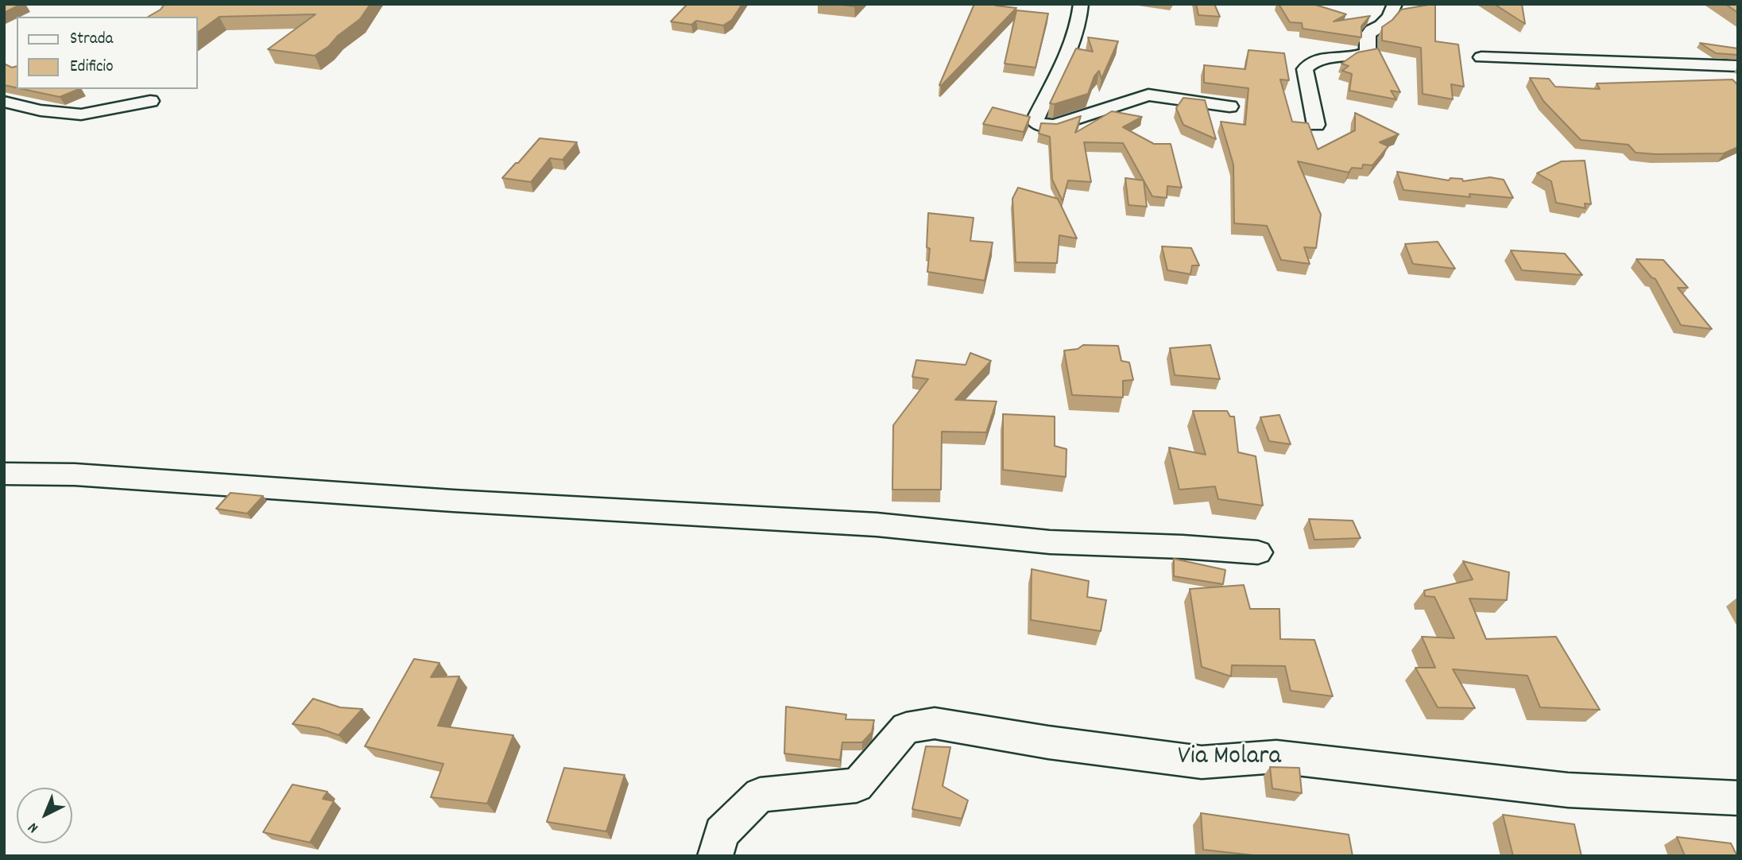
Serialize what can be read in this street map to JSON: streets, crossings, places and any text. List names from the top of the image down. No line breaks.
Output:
{"streets":{"street":["Via Molara"]},"legend":["Strada","Edificio"],"north":"bottom left"}
